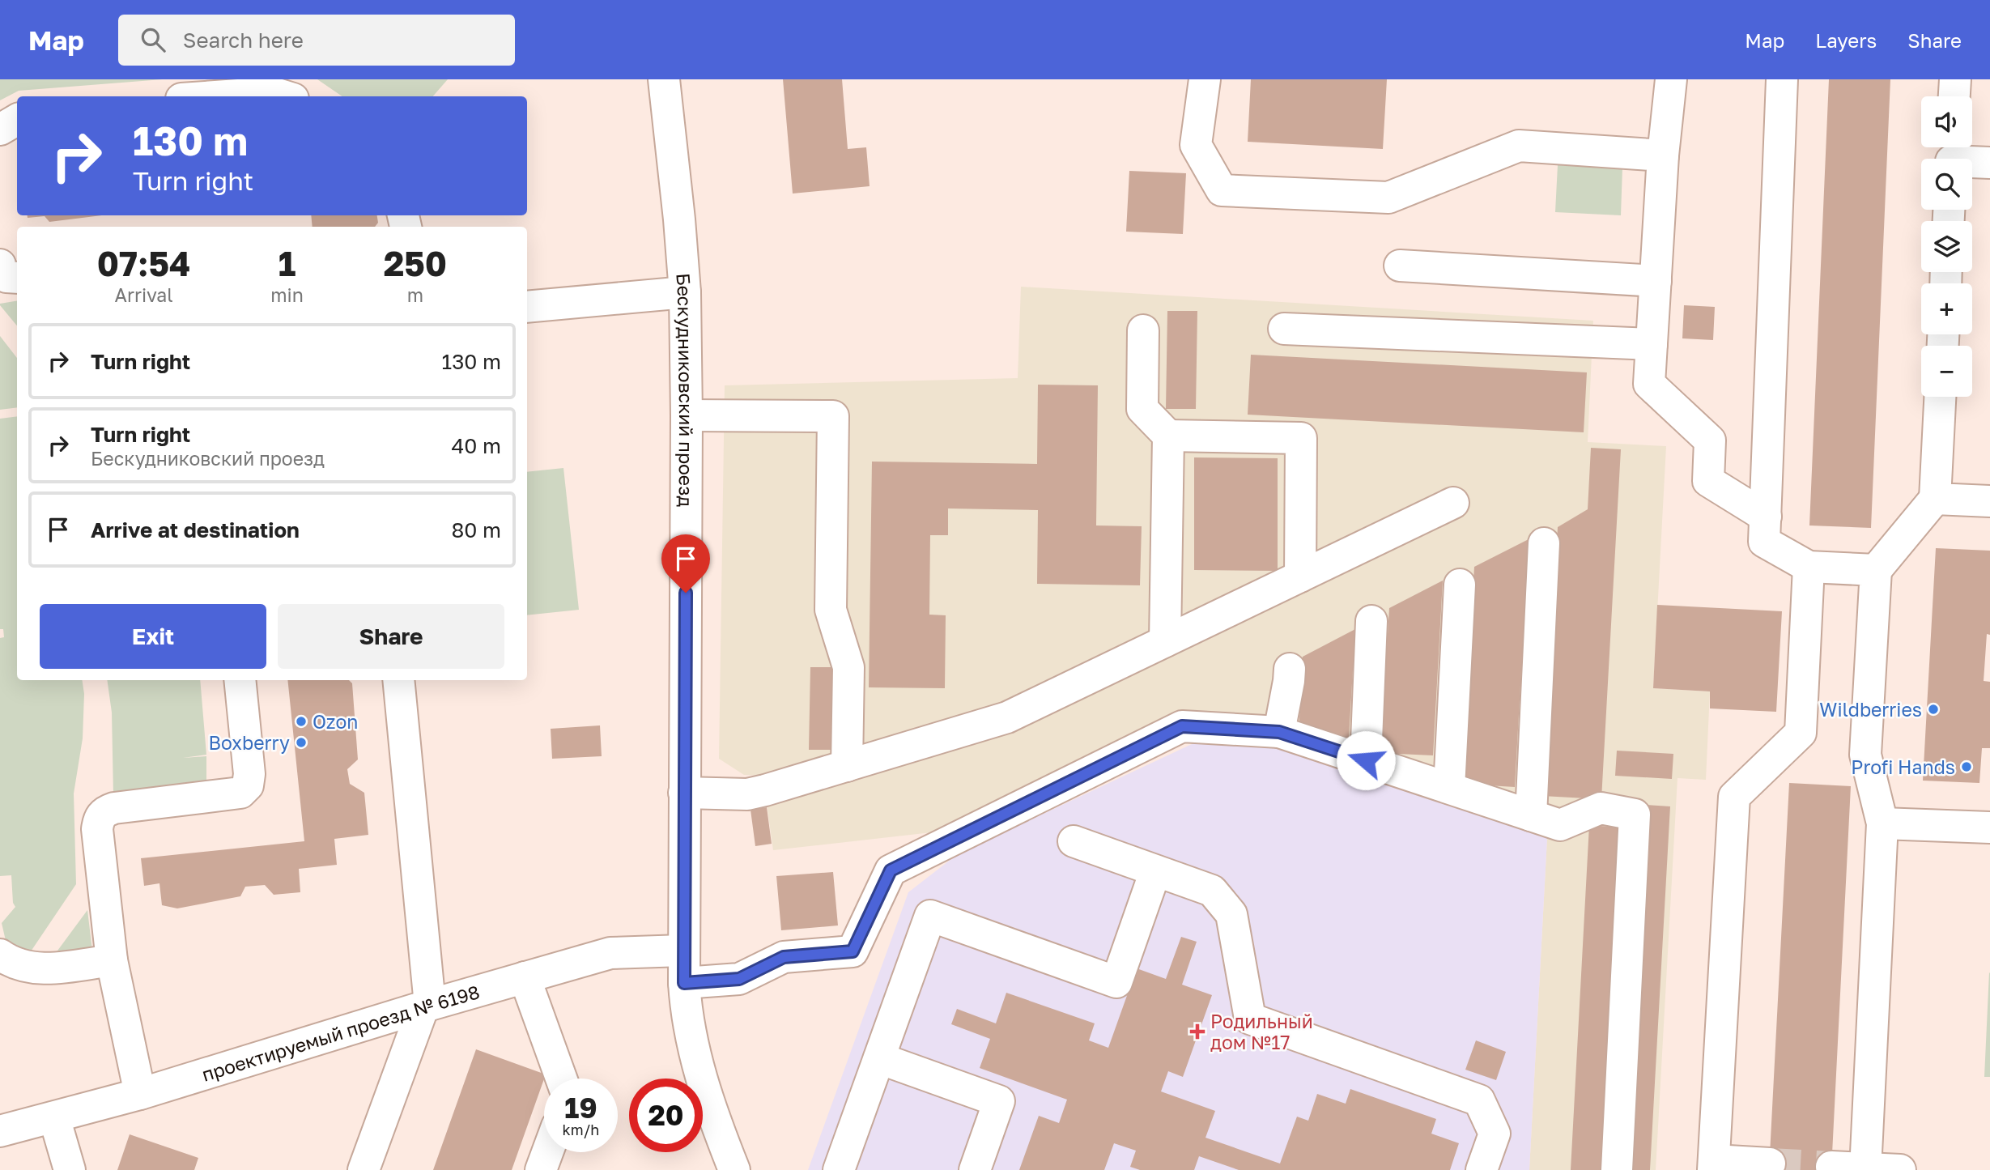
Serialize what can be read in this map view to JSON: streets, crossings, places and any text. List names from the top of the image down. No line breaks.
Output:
{"streets":{"street":["Бескудниковский проезд","проектируемый проезд № 6198"]},"crossings":[["Бескудниковский проезд","проектируемый проезд № 6198"]],"places":{"other":["Wildberries","Ozon","Boxberry","Profi Hands"],"health":["Родильный дом №17"]},"page":{"header":"Map","search":"Search here","nav":["Map","Layers","Share"],"map_buttons":["+","−"],"turn":["130 m","Turn right"],"eta":["07:54","Arrival","1","min","250","m"],"list":[{"name":"Turn right","value":"130 m"},{"name":"Turn right","note":"Бескудниковский проезд","value":"40 m"},{"name":"Arrive at destination","value":"80 m"}],"buttons":["Exit","Share"],"speed":"19 km/h","limit":"20"}}
